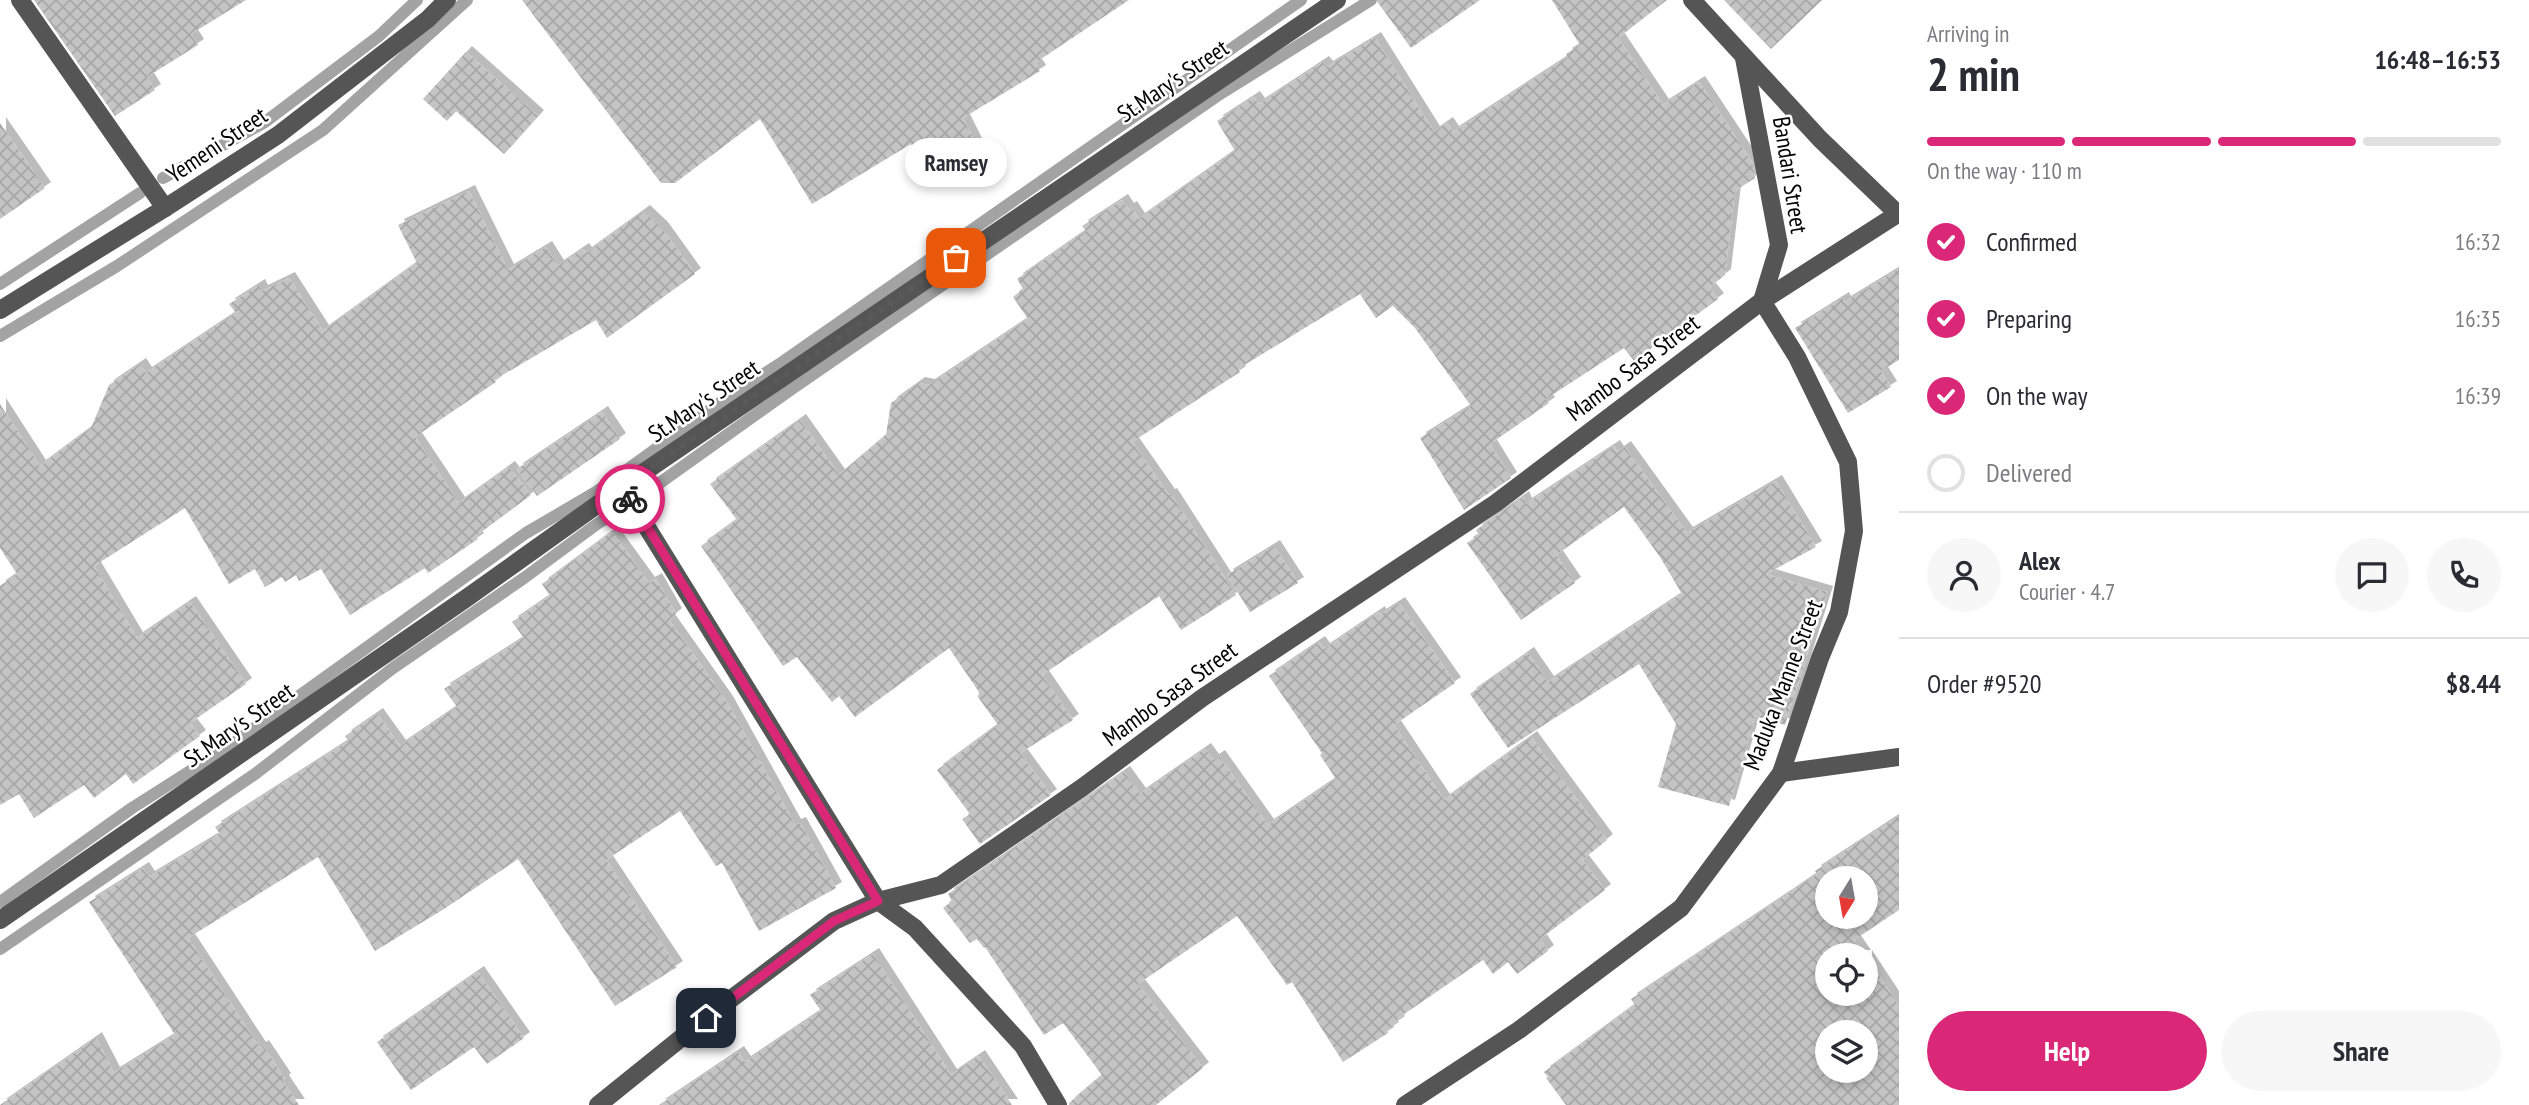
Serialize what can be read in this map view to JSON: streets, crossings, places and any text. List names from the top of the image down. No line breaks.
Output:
{"streets":{"street":["St.Mary's Street","Yemeni Street","Bandari Street","Mambo Sasa Street","Maduka Manne Street"]},"crossings":[["Bandari Street","Mambo Sasa Street"],["Bandari Street","Maduka Manne Street"],["Mambo Sasa Street","Maduka Manne Street"]],"places":["Ramsey"],"north":"bottom","page":{"heading":["2 min","Arriving in","16:48–16:53"],"panel":["Alex","Courier · 4.7","Order #9520","$8.44"],"bar":"On the way · 110 m","bubble":"Ramsey","list":[["Confirmed","16:32"],["Preparing","16:35"],["On the way","16:39"],"Delivered"],"buttons":["Help","Share"]}}
